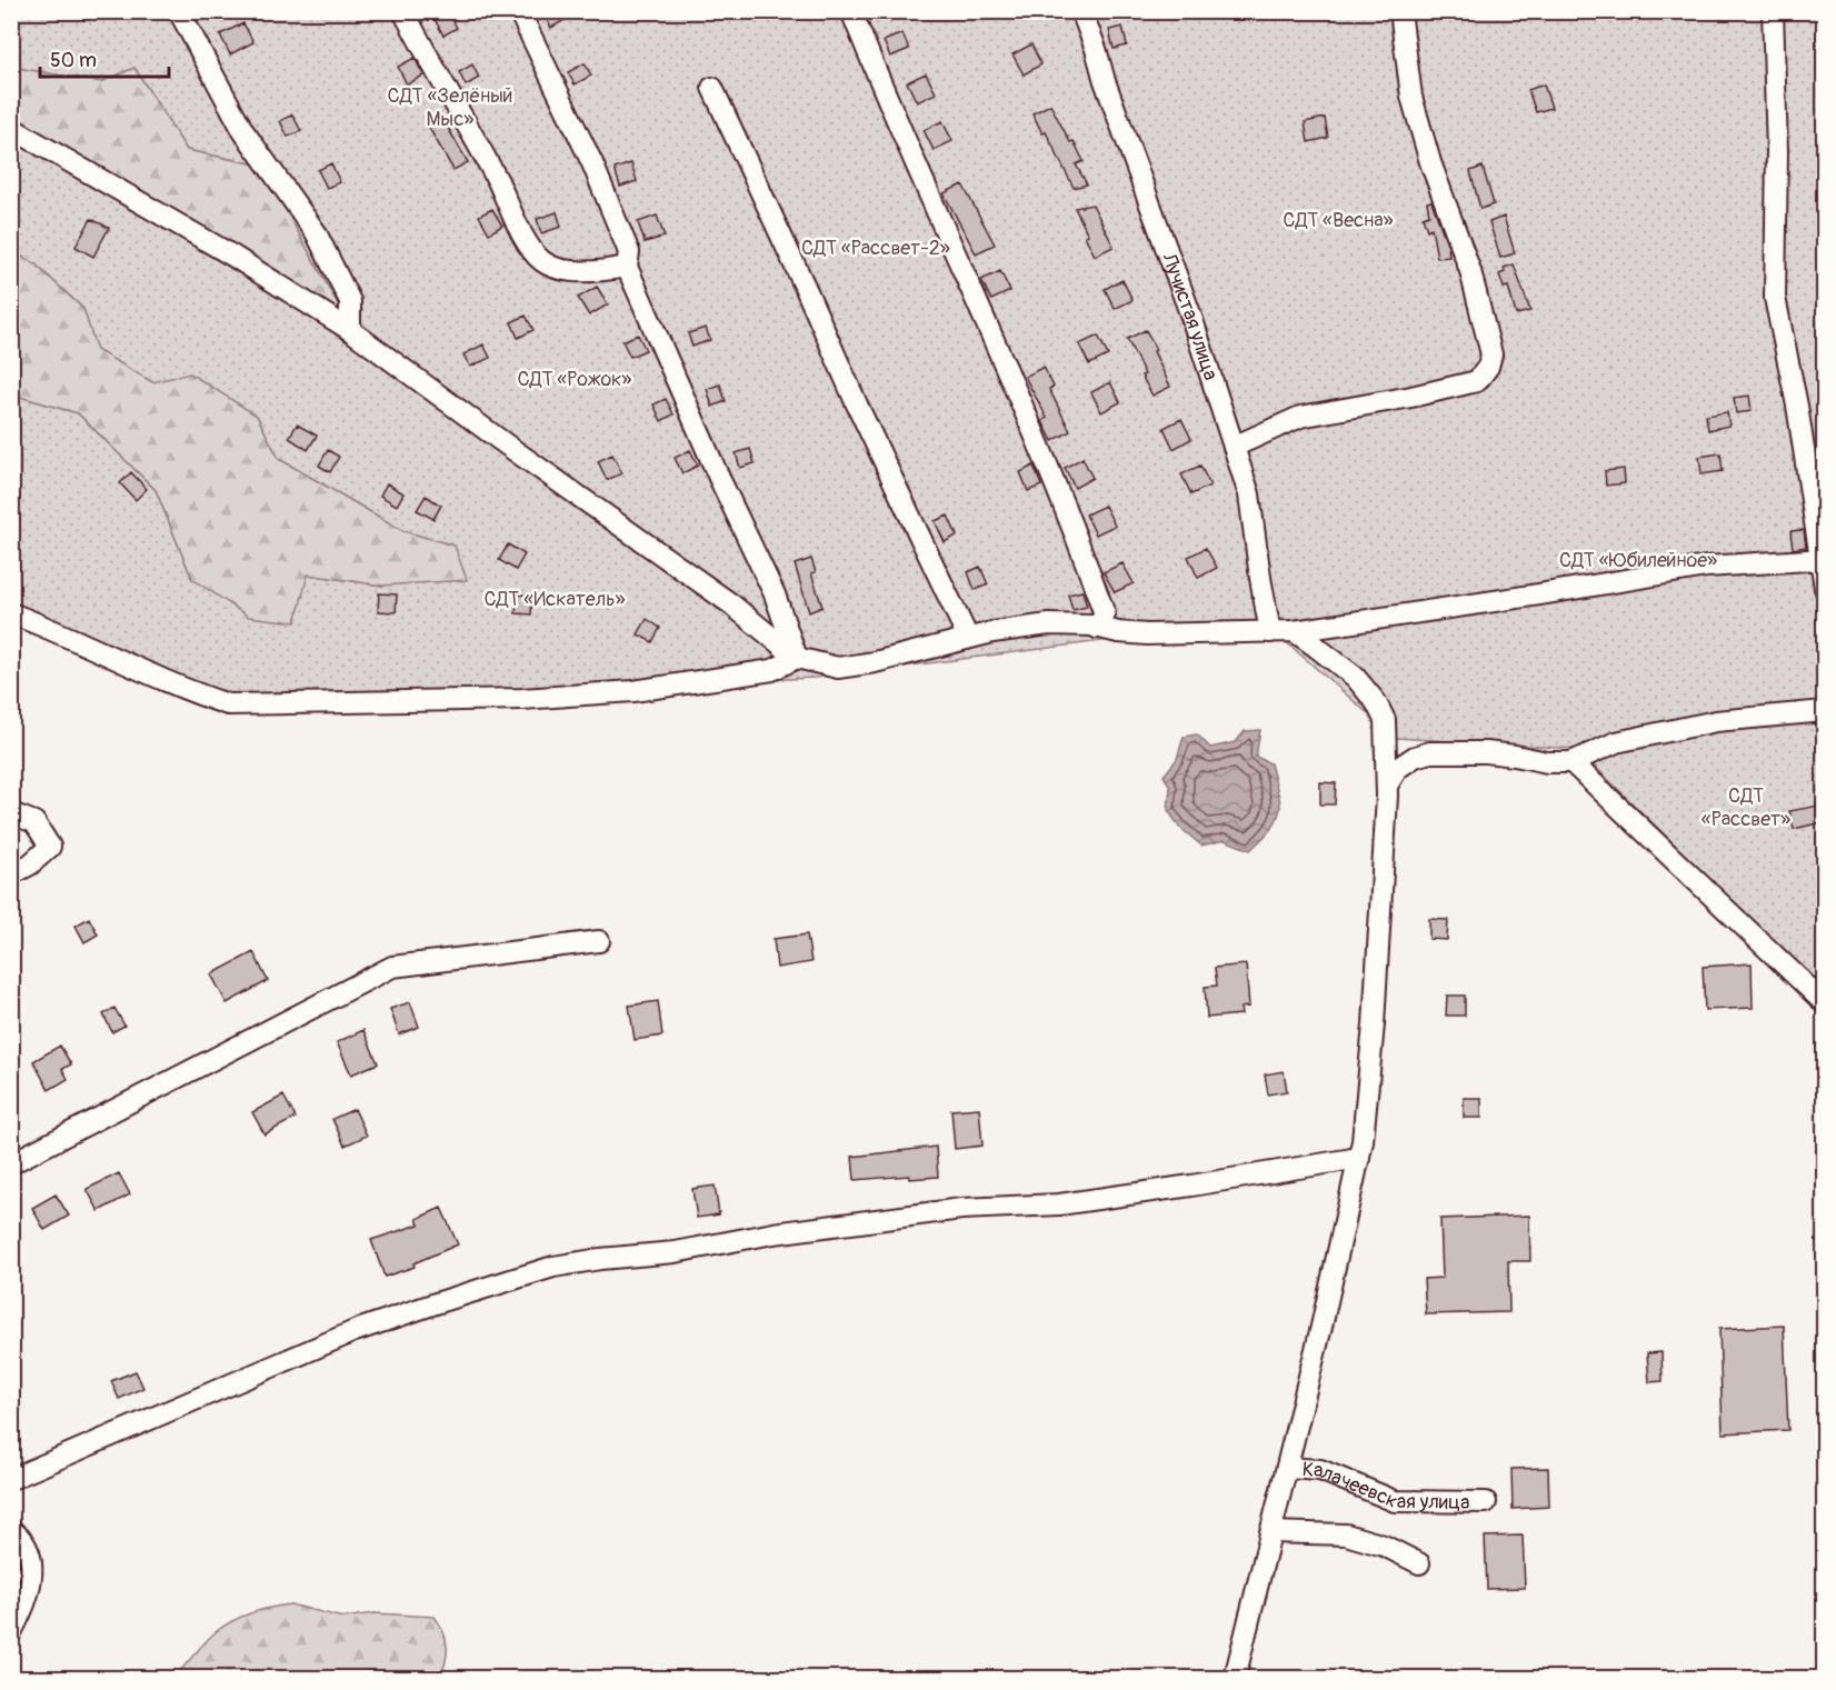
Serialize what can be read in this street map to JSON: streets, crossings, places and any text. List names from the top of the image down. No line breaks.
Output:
{"streets":{"street":["Лучистая улица","Калачеевская улица"]},"parks":["СДТ «Зелёный Мыс»","СДТ «Весна»","СДТ «Рассвет-2»","СДТ «Рожок»","СДТ «Юбилейное»","СДТ «Искатель»","СДТ «Рассвет»"],"scale_bar":"50 m"}
